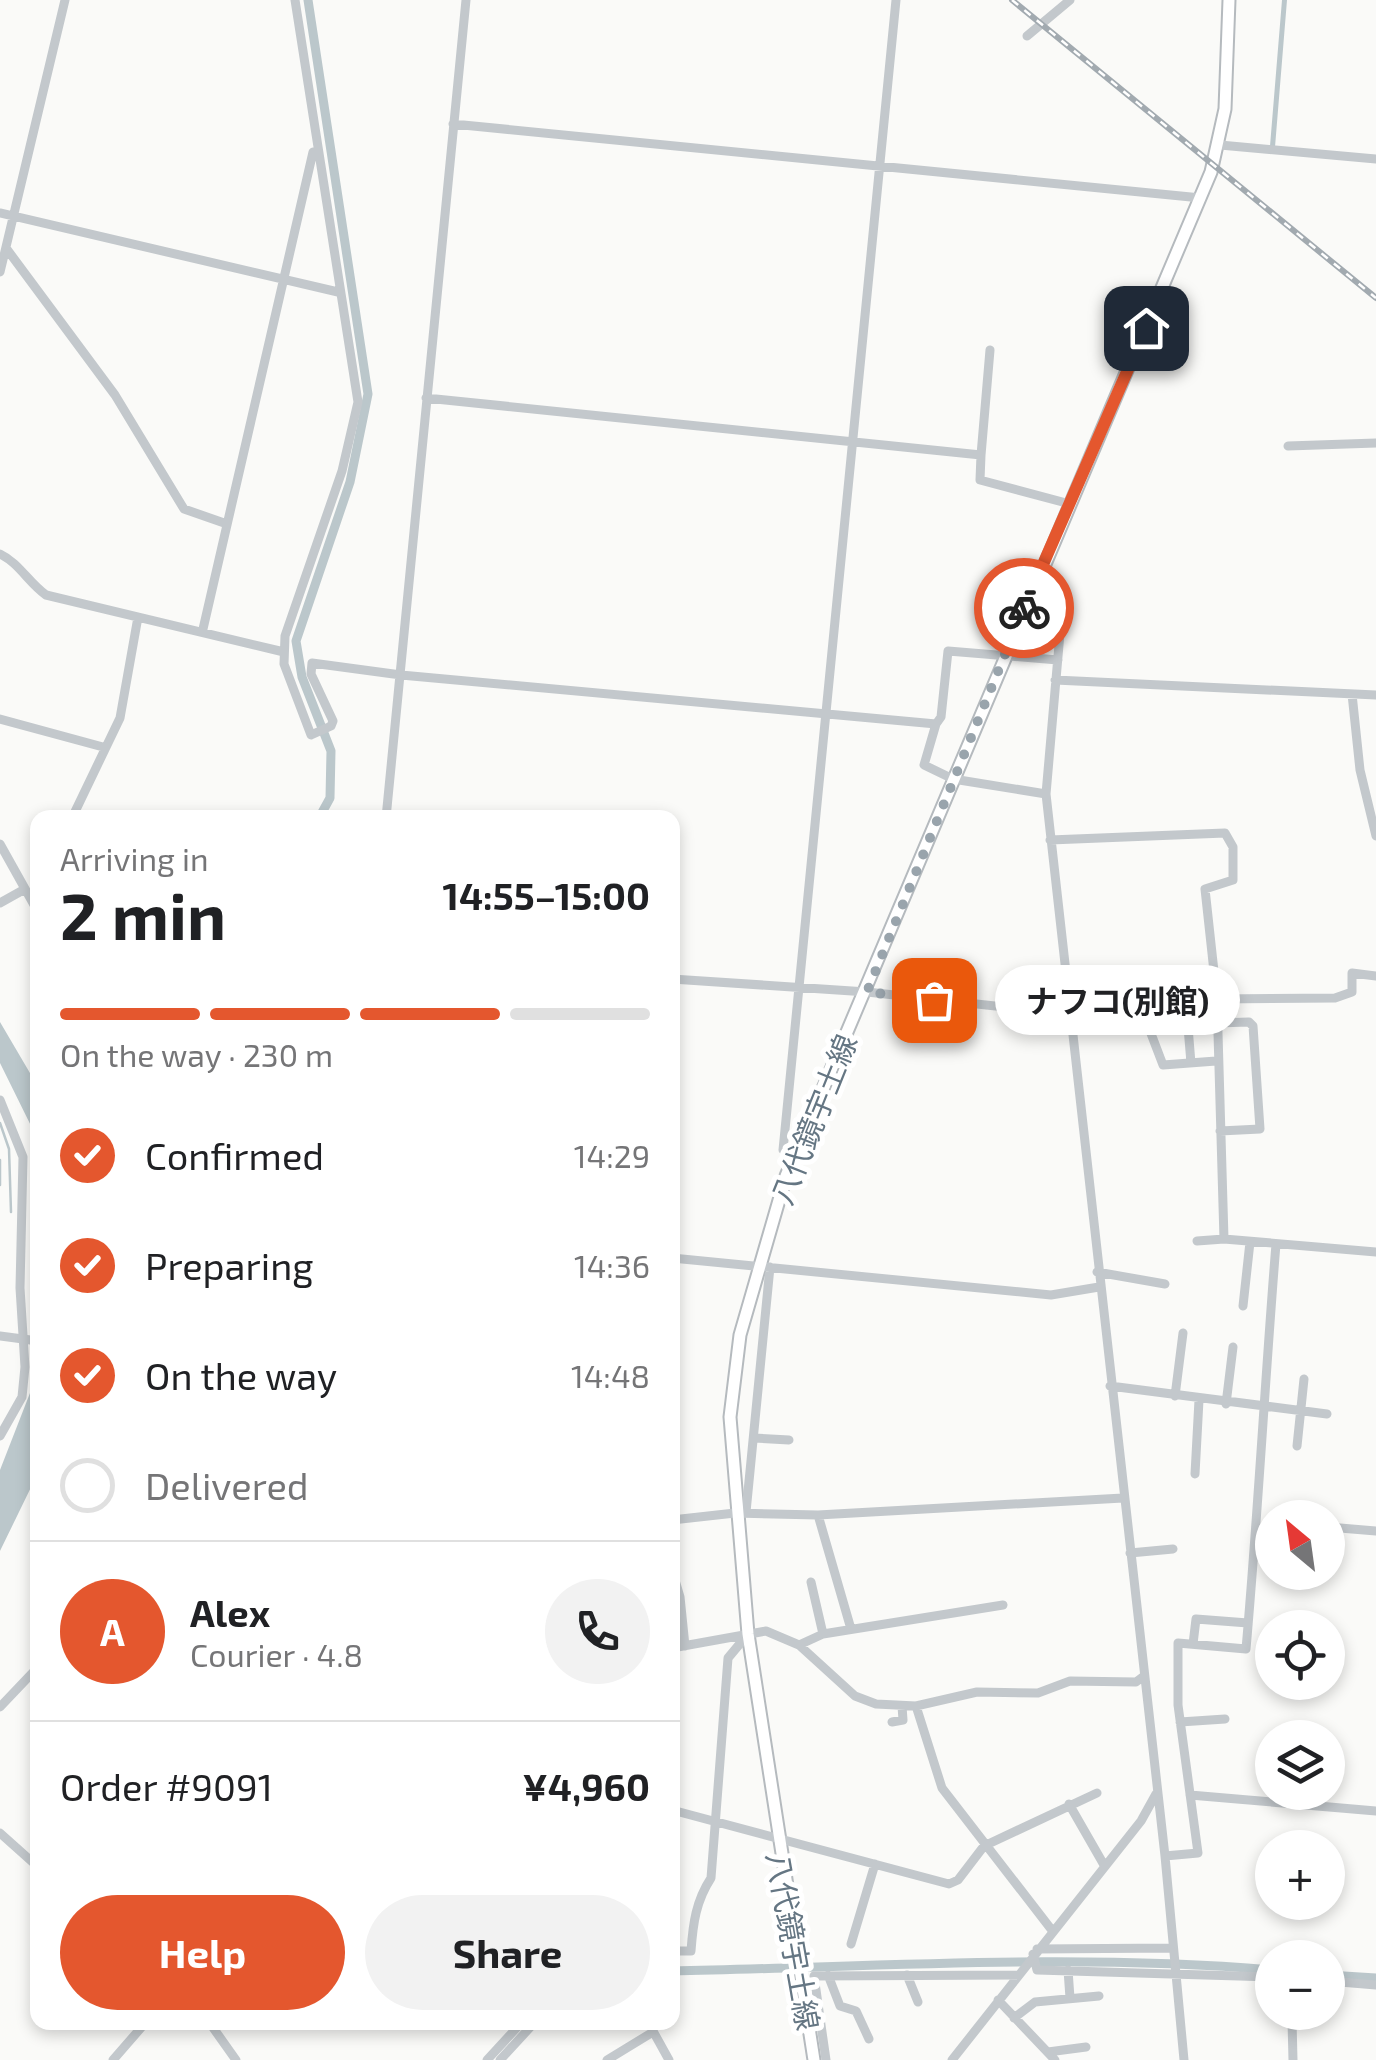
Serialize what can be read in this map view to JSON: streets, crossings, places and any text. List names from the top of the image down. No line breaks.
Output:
{"streets":{"main road":["八代鏡宇土線"]},"places":["ナフコ(別館)"],"north":"top left","page":{"heading":["2 min","Arriving in","14:55–15:00"],"panel":["Alex","Courier · 4.8","Order #9091","¥4,960"],"bubble":"ナフコ(別館)","bar":"On the way · 230 m","list":[["Confirmed","14:29"],["Preparing","14:36"],["On the way","14:48"],"Delivered"],"map_buttons":["+","−"],"round":"A","buttons":["Help","Share"]}}
